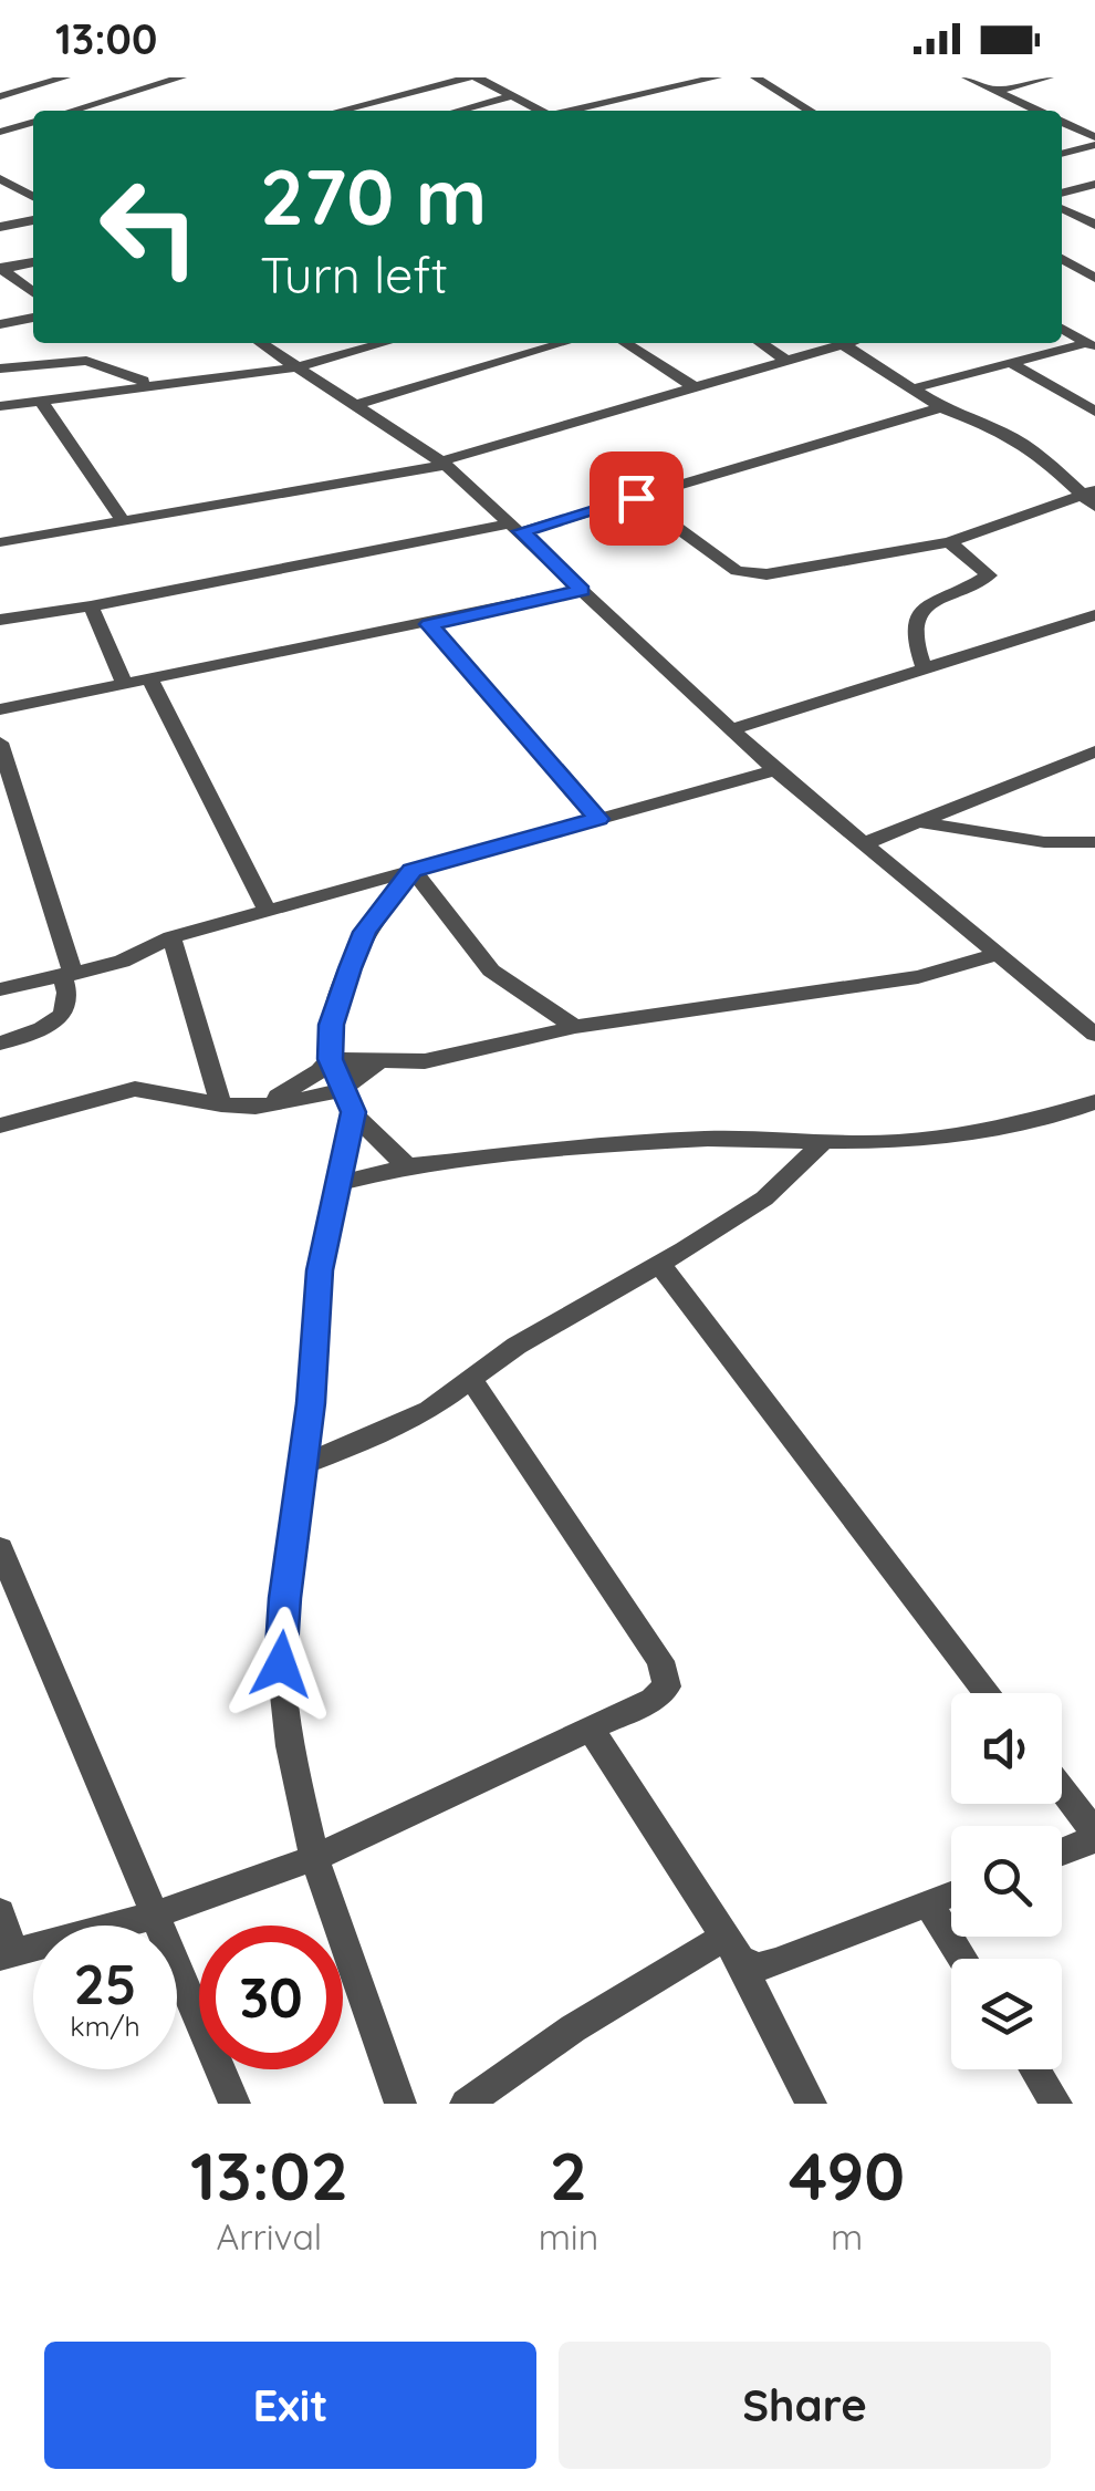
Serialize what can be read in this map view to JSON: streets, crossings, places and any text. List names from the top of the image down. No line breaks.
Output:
{"page":{"status":"13:00","turn":["270 m","Turn left"],"speed":"25 km/h","limit":"30","eta":["13:02","Arrival","2","min","490","m"],"buttons":["Exit","Share"]}}
